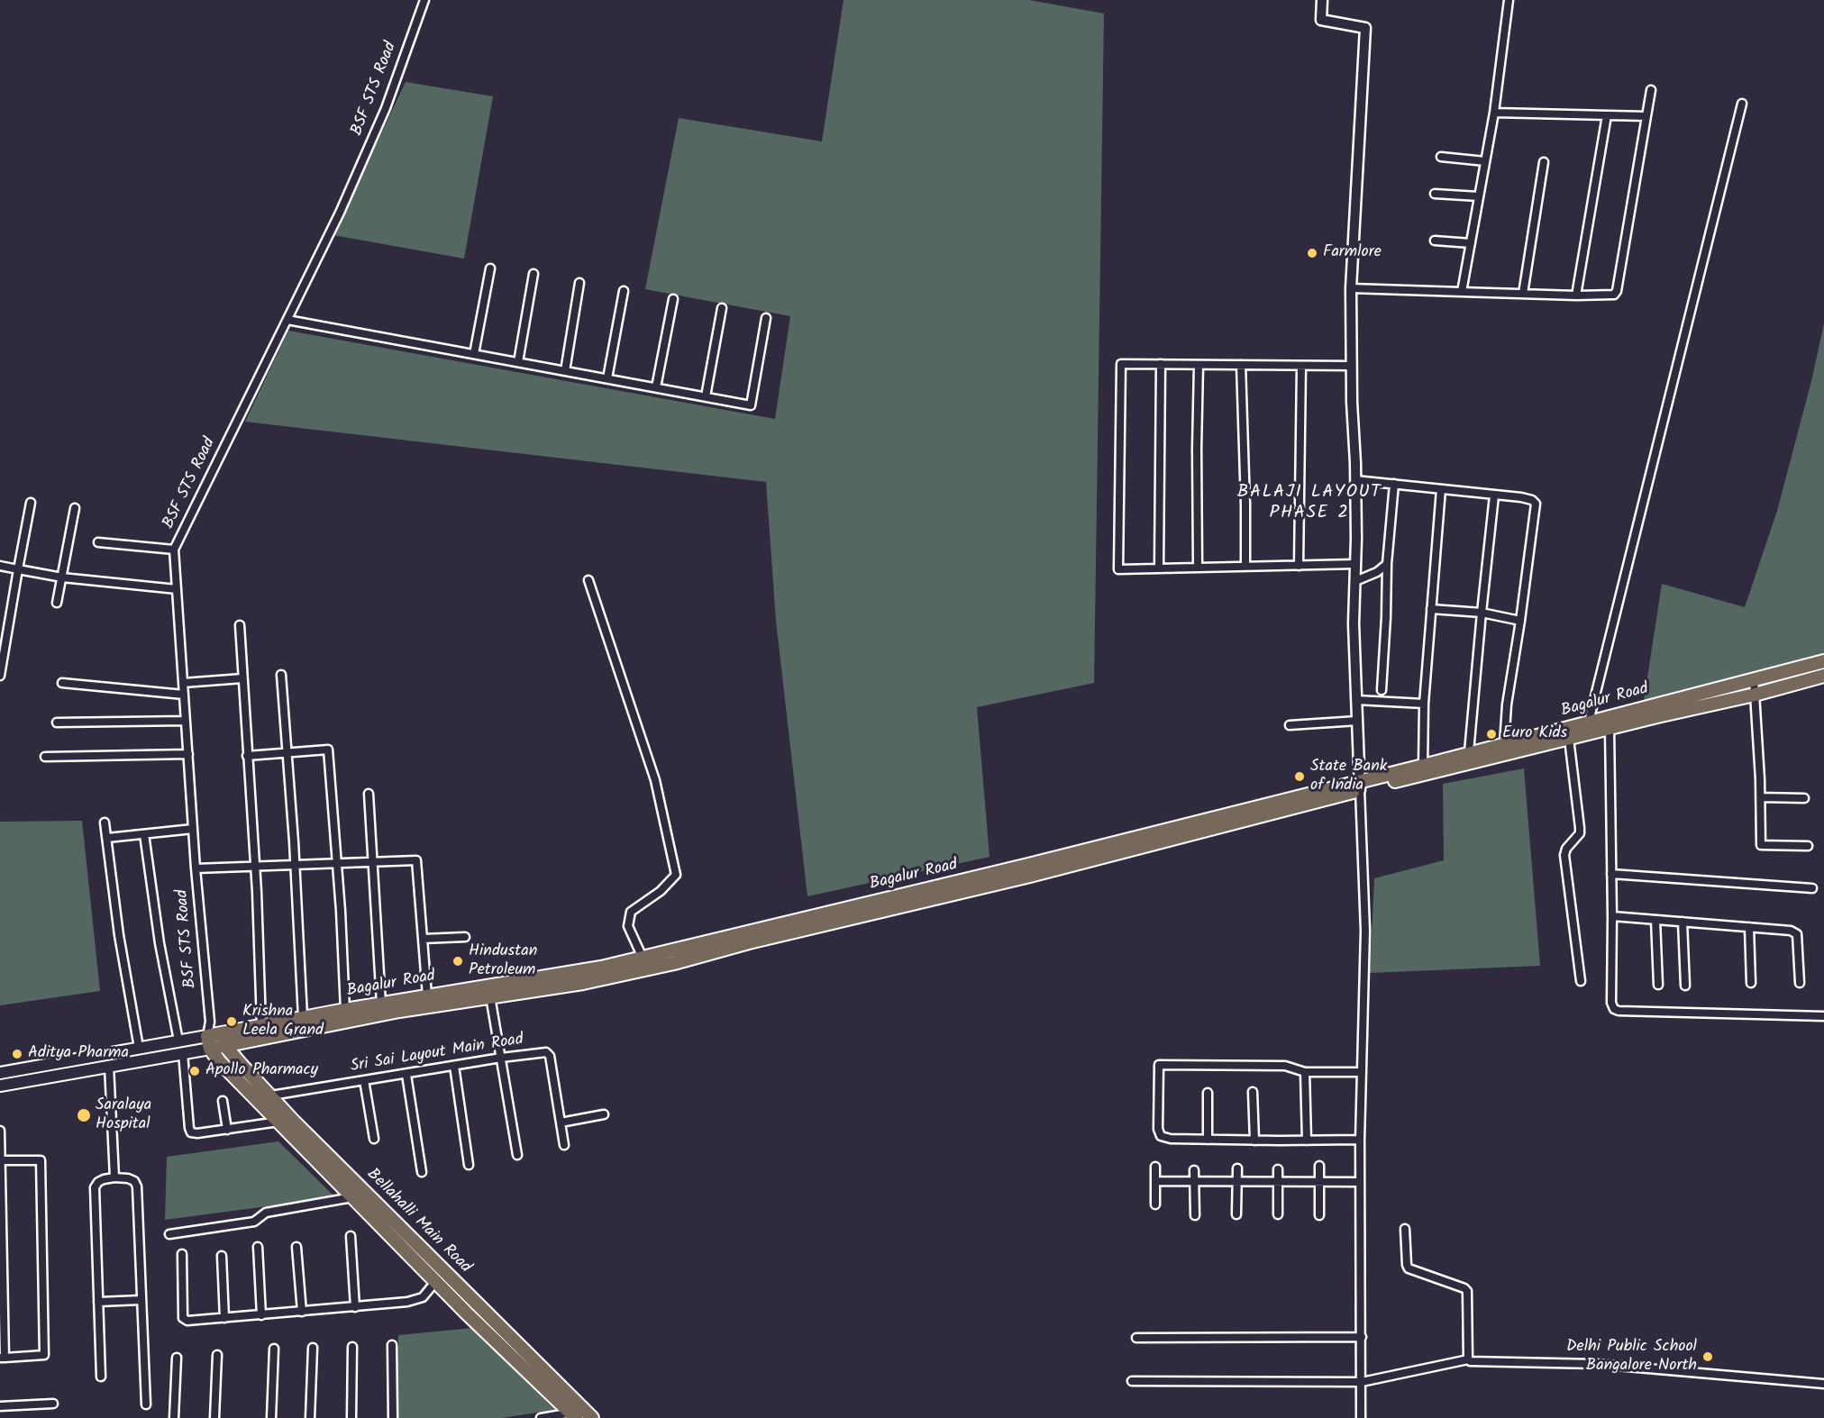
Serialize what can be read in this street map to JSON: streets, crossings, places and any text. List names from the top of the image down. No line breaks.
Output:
{"streets":{"main road":["Bagalur Road","Bellahalli Main Road"],"street":["BSF STS Road","Sri Sai Layout Main Road"]},"crossings":[["BSF STS Road","Bagalur Road"],["Bagalur Road","Bellahalli Main Road"],["Sri Sai Layout Main Road","Bellahalli Main Road"]],"districts":["BALAJI LAYOUT PHASE 2"],"places":["Farmlore","Euro Kids","State Bank of India","Hindustan Petroleum","Krishna Leela Grand","Aditya Pharma","Apollo Pharmacy","Saralaya Hospital","Delhi Public School Bangalore North"]}
